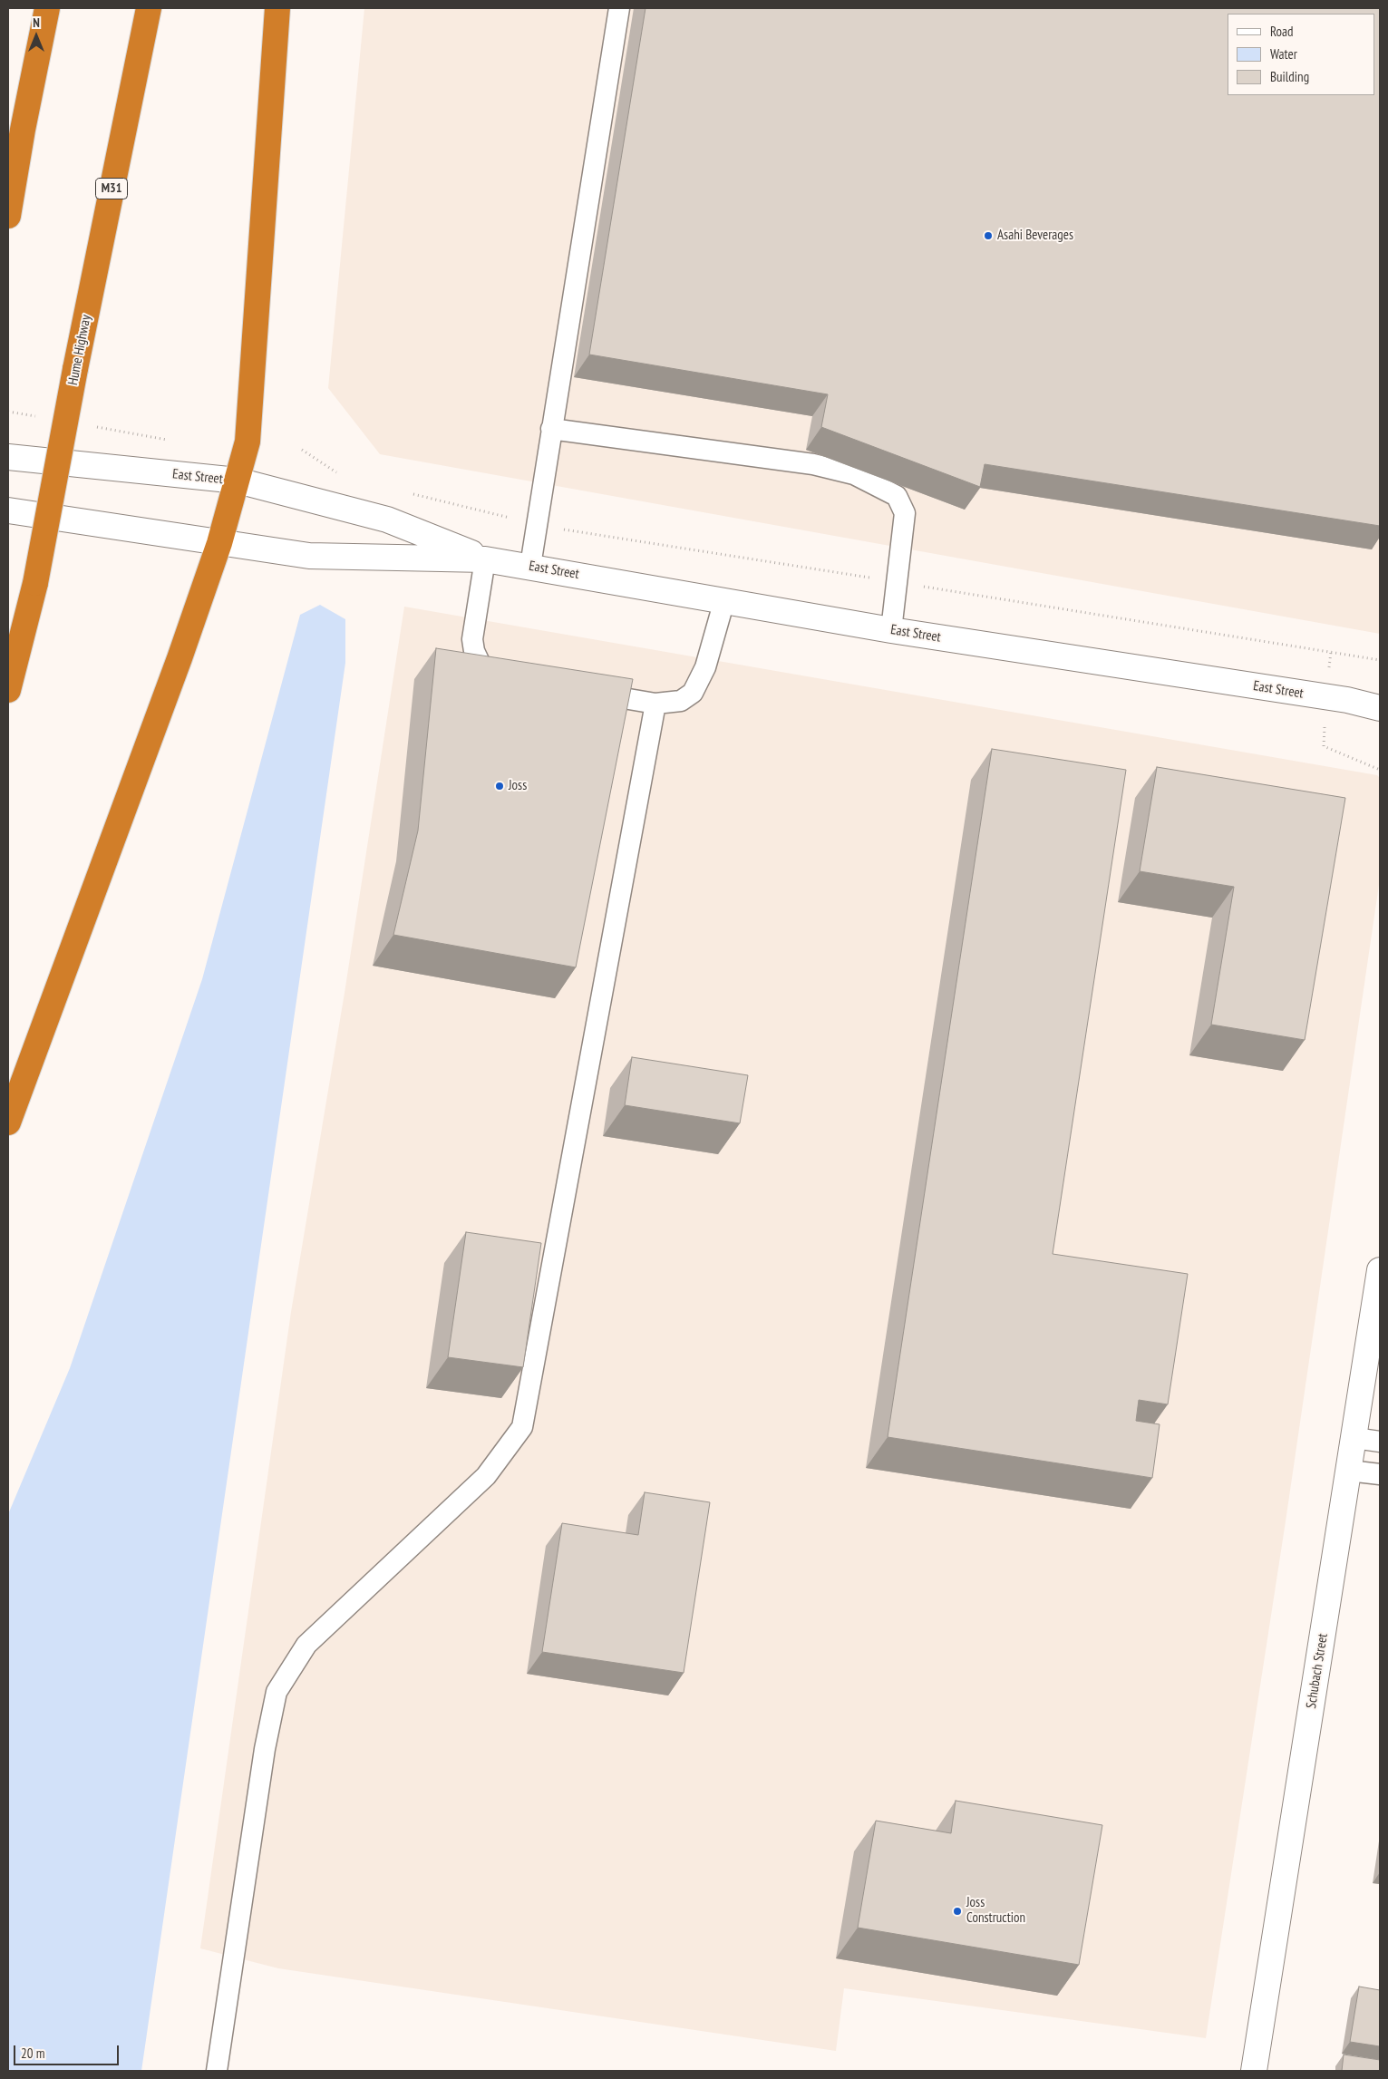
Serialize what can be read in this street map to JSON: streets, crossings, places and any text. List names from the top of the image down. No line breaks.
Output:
{"streets":{"highway":["M31","Hume Highway"],"main road":["East Street","Schubach Street"]},"places":["Asahi Beverages","Joss","Joss Construction"],"legend":["Road","Water","Building"],"scale_bar":"20 m","north":"top"}
